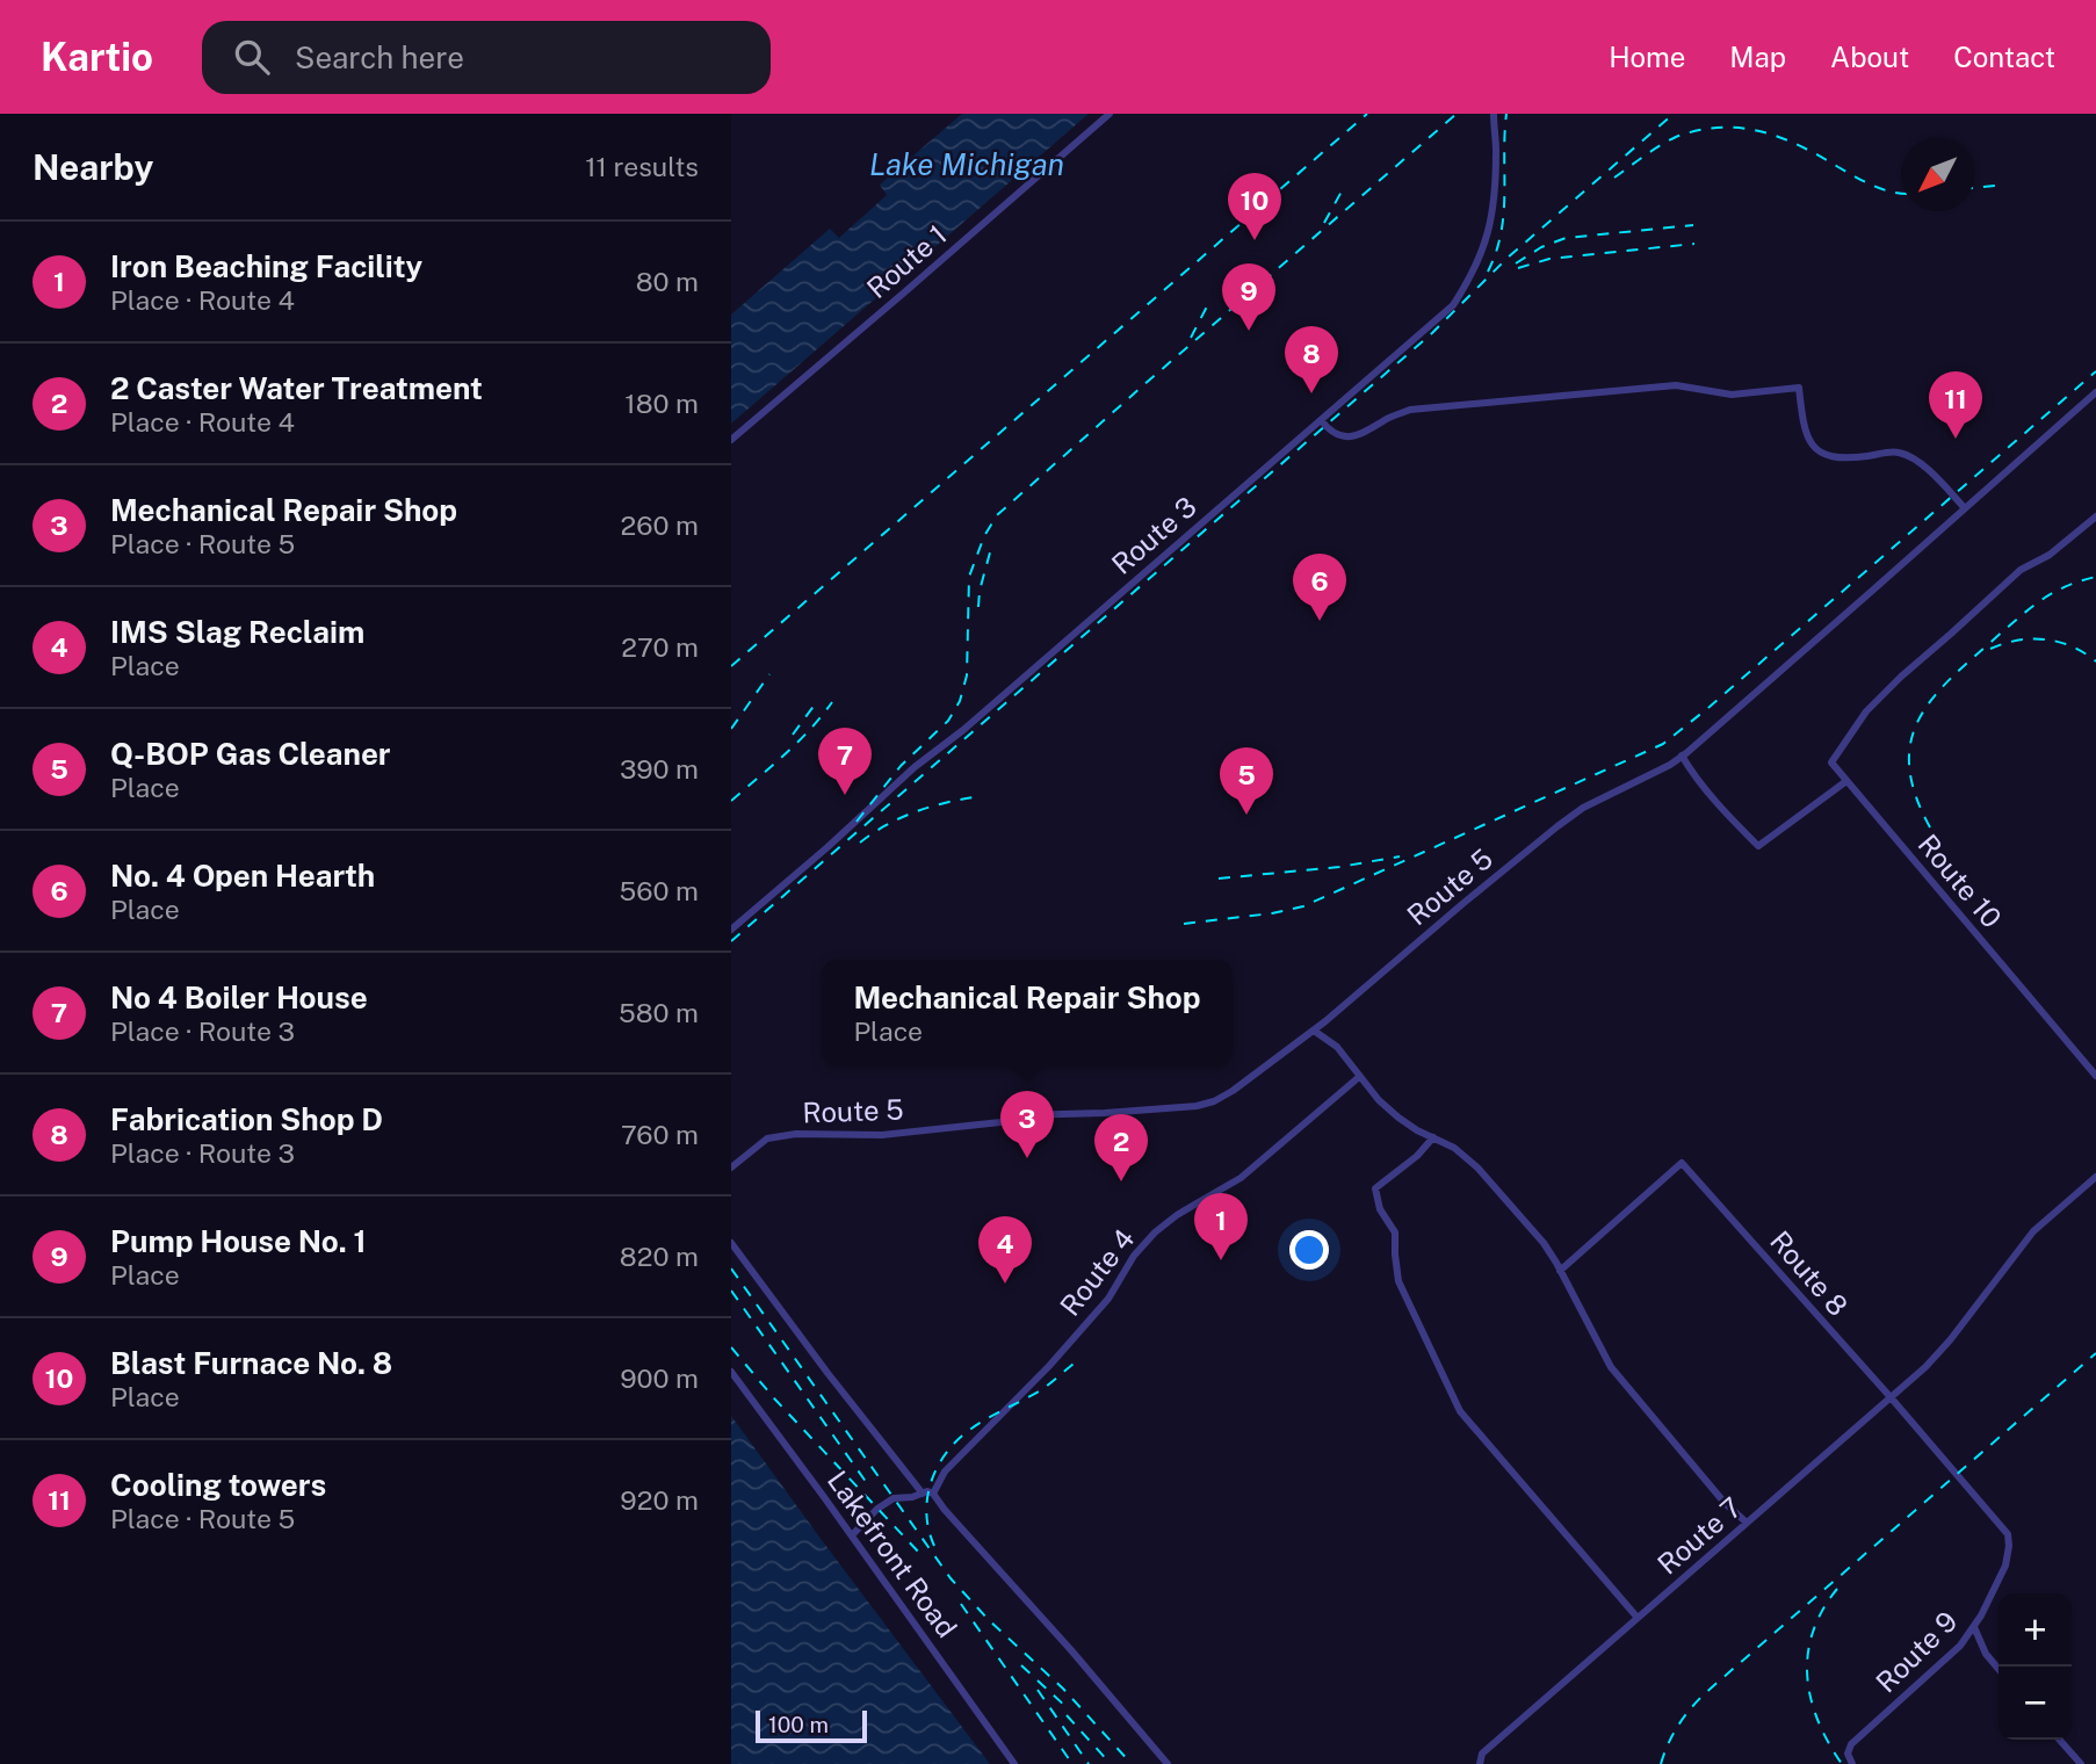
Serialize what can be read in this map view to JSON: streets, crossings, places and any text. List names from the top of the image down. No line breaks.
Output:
{"streets":{"street":["Route 1","Route 3","Route 10","Route 5","Route 4","Route 8","Route 7","Lakefront Road","Route 9"]},"crossings":[["Route 8","Route 7"],["Route 8","Route 9"]],"water":["Lake Michigan"],"scale_bar":"100 m","north":"bottom left","page":{"header":"Kartio","search":"Search here","nav":["Home","Map","About","Contact"],"heading":["Nearby","11 results"],"pins":["10","9","8","11","6","7","5","3","2","1","4"],"list":[{"mark":"1","name":"Iron Beaching Facility","note":"Place · Route 4","value":"80 m"},{"mark":"2","name":"2 Caster Water Treatment","note":"Place · Route 4","value":"180 m"},{"mark":"3","name":"Mechanical Repair Shop","note":"Place · Route 5","value":"260 m"},{"mark":"4","name":"IMS Slag Reclaim","note":"Place","value":"270 m"},{"mark":"5","name":"Q-BOP Gas Cleaner","note":"Place","value":"390 m"},{"mark":"6","name":"No. 4 Open Hearth","note":"Place","value":"560 m"},{"mark":"7","name":"No 4 Boiler House","note":"Place · Route 3","value":"580 m"},{"mark":"8","name":"Fabrication Shop D","note":"Place · Route 3","value":"760 m"},{"mark":"9","name":"Pump House No. 1","note":"Place","value":"820 m"},{"mark":"10","name":"Blast Furnace No. 8","note":"Place","value":"900 m"},{"mark":"11","name":"Cooling towers","note":"Place · Route 5","value":"920 m"}],"popup":["Mechanical Repair Shop","Place"],"map_buttons":["+","−"],"scale":"100 m"}}
